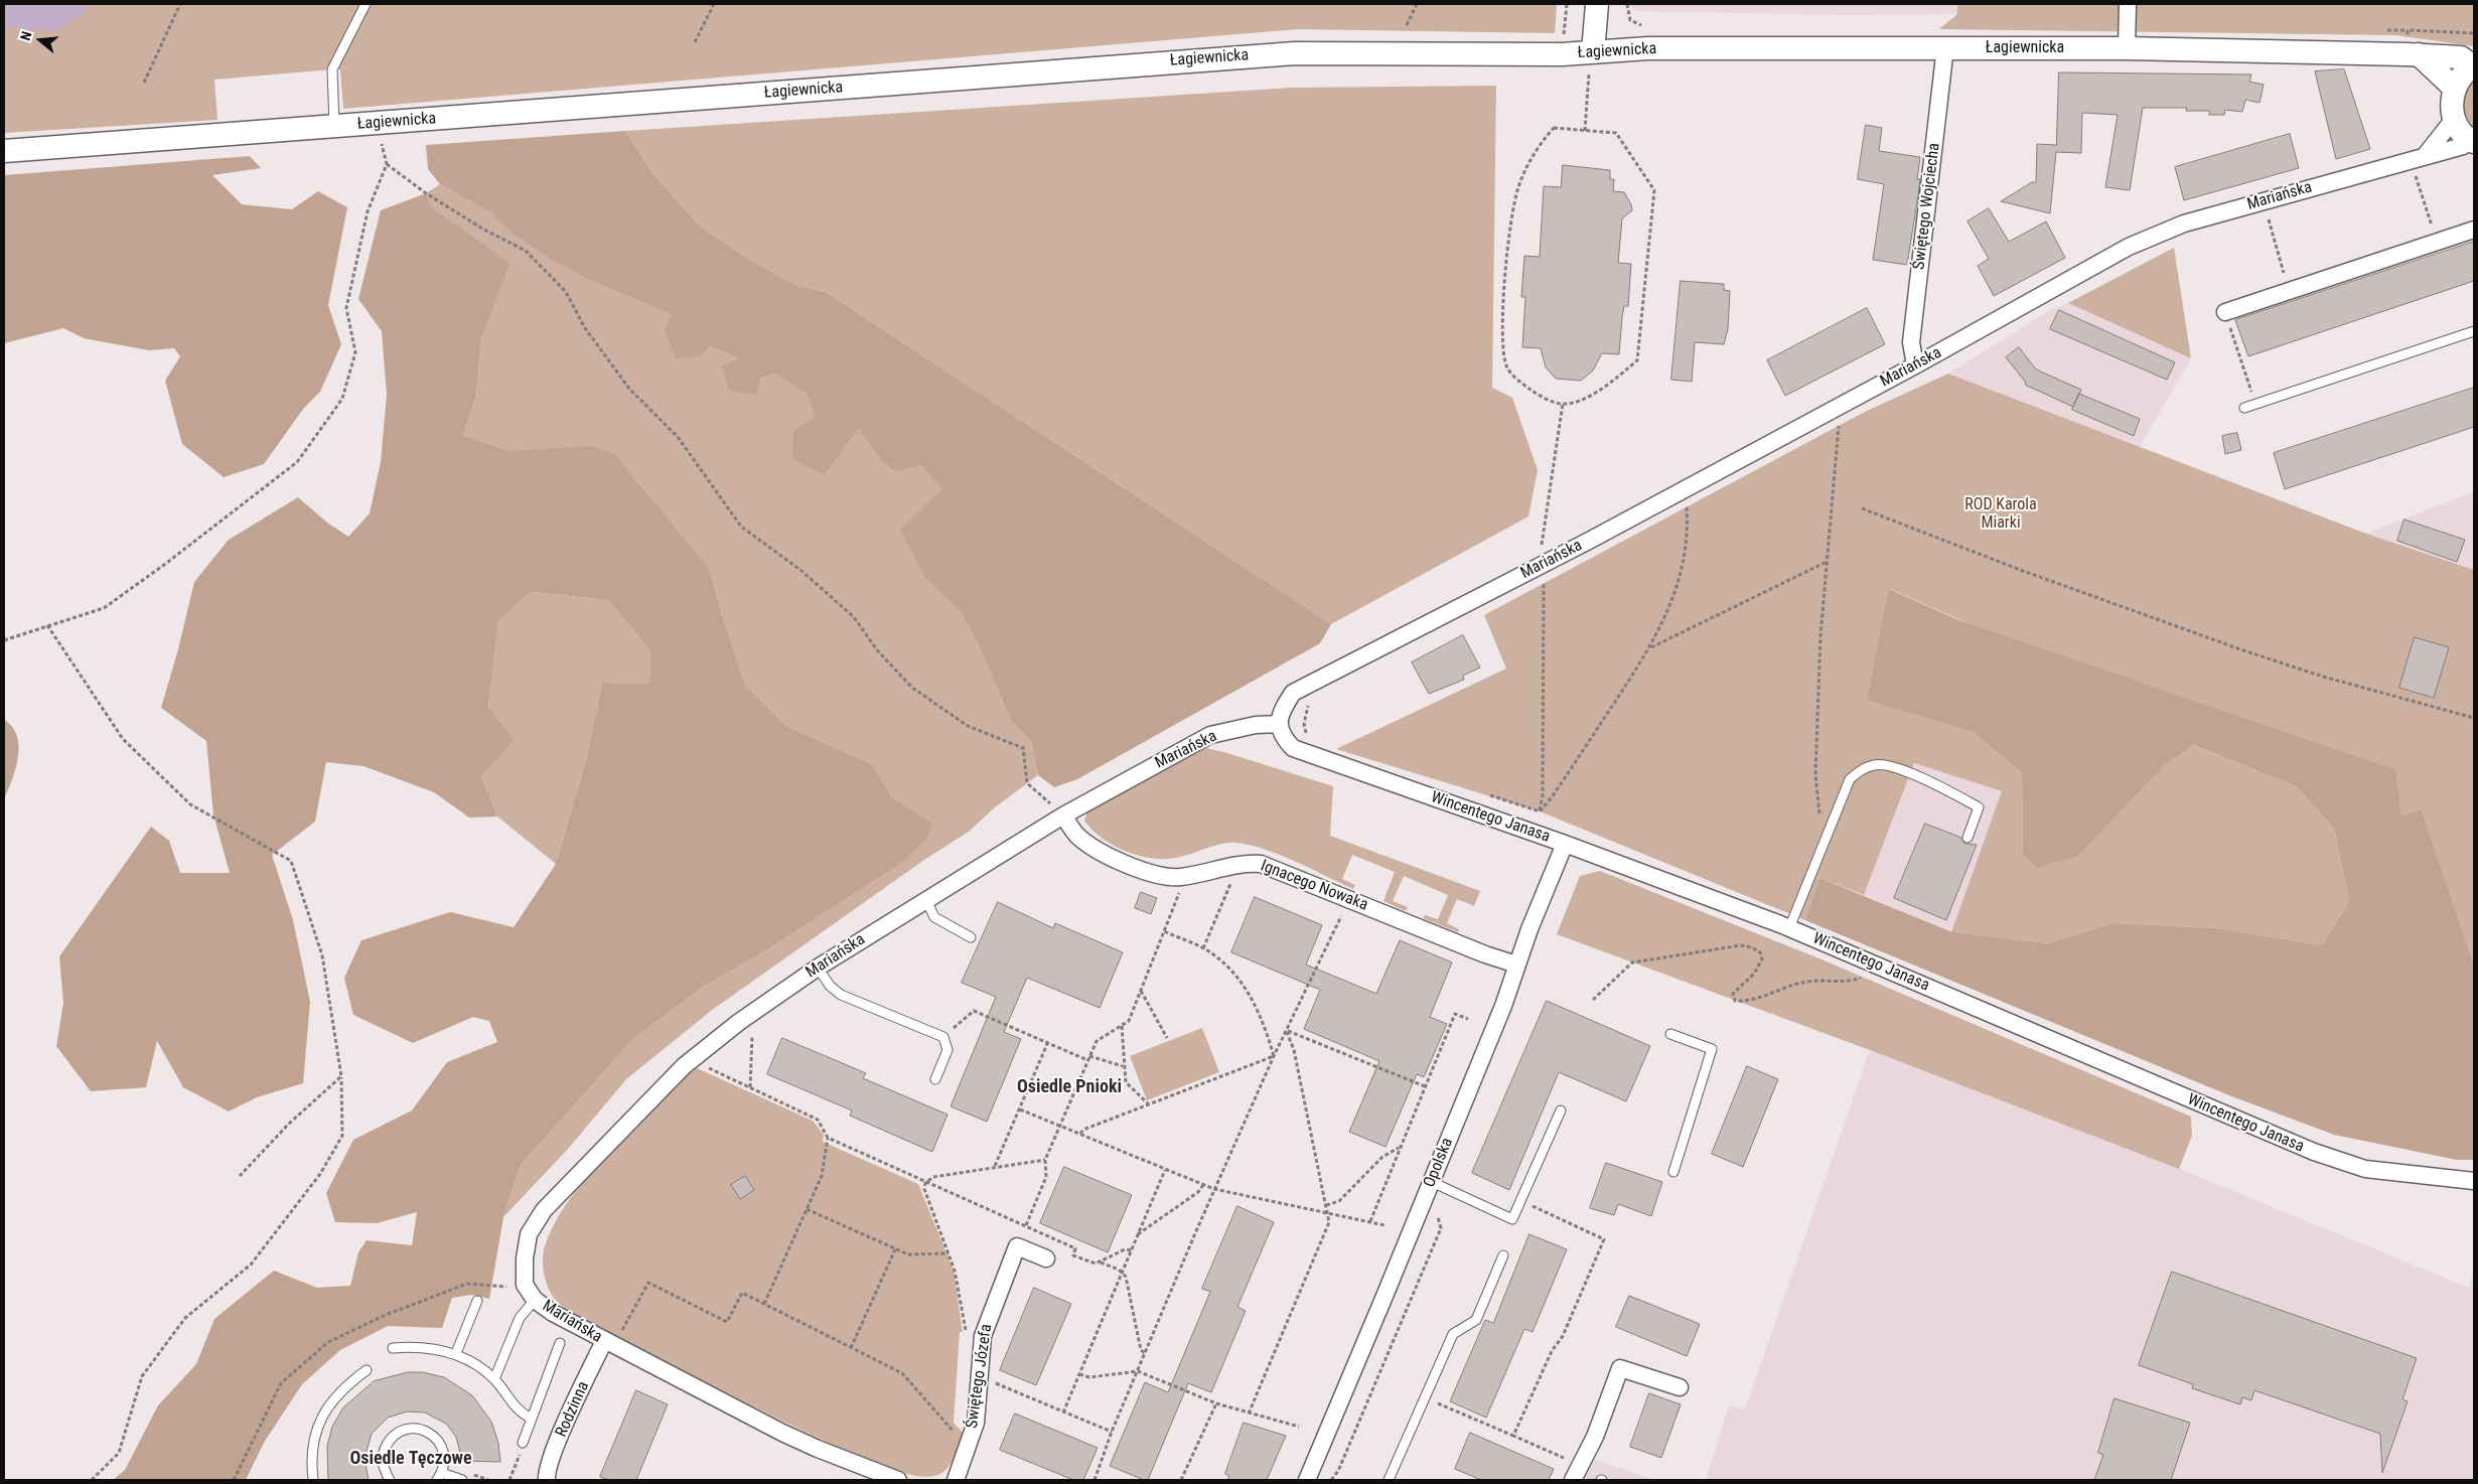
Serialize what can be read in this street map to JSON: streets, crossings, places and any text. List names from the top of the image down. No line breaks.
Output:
{"streets":{"street":["Łagiewnicka","Mariańska","Świętego Wojciecha","Wincentego Janasa","Ignacego Nowaka","Opolska","Świętego Józefa","Rodzinna"]},"crossings":[["Łagiewnicka","Świętego Wojciecha"],["Mariańska","Świętego Wojciecha"],["Mariańska","Wincentego Janasa"],["Mariańska","Ignacego Nowaka"],["Mariańska","Rodzinna"],["Wincentego Janasa","Opolska"],["Ignacego Nowaka","Opolska"]],"districts":["Osiedle Pnioki","Osiedle Tęczowe"],"parks":["ROD Karola Miarki"],"north":"left"}
